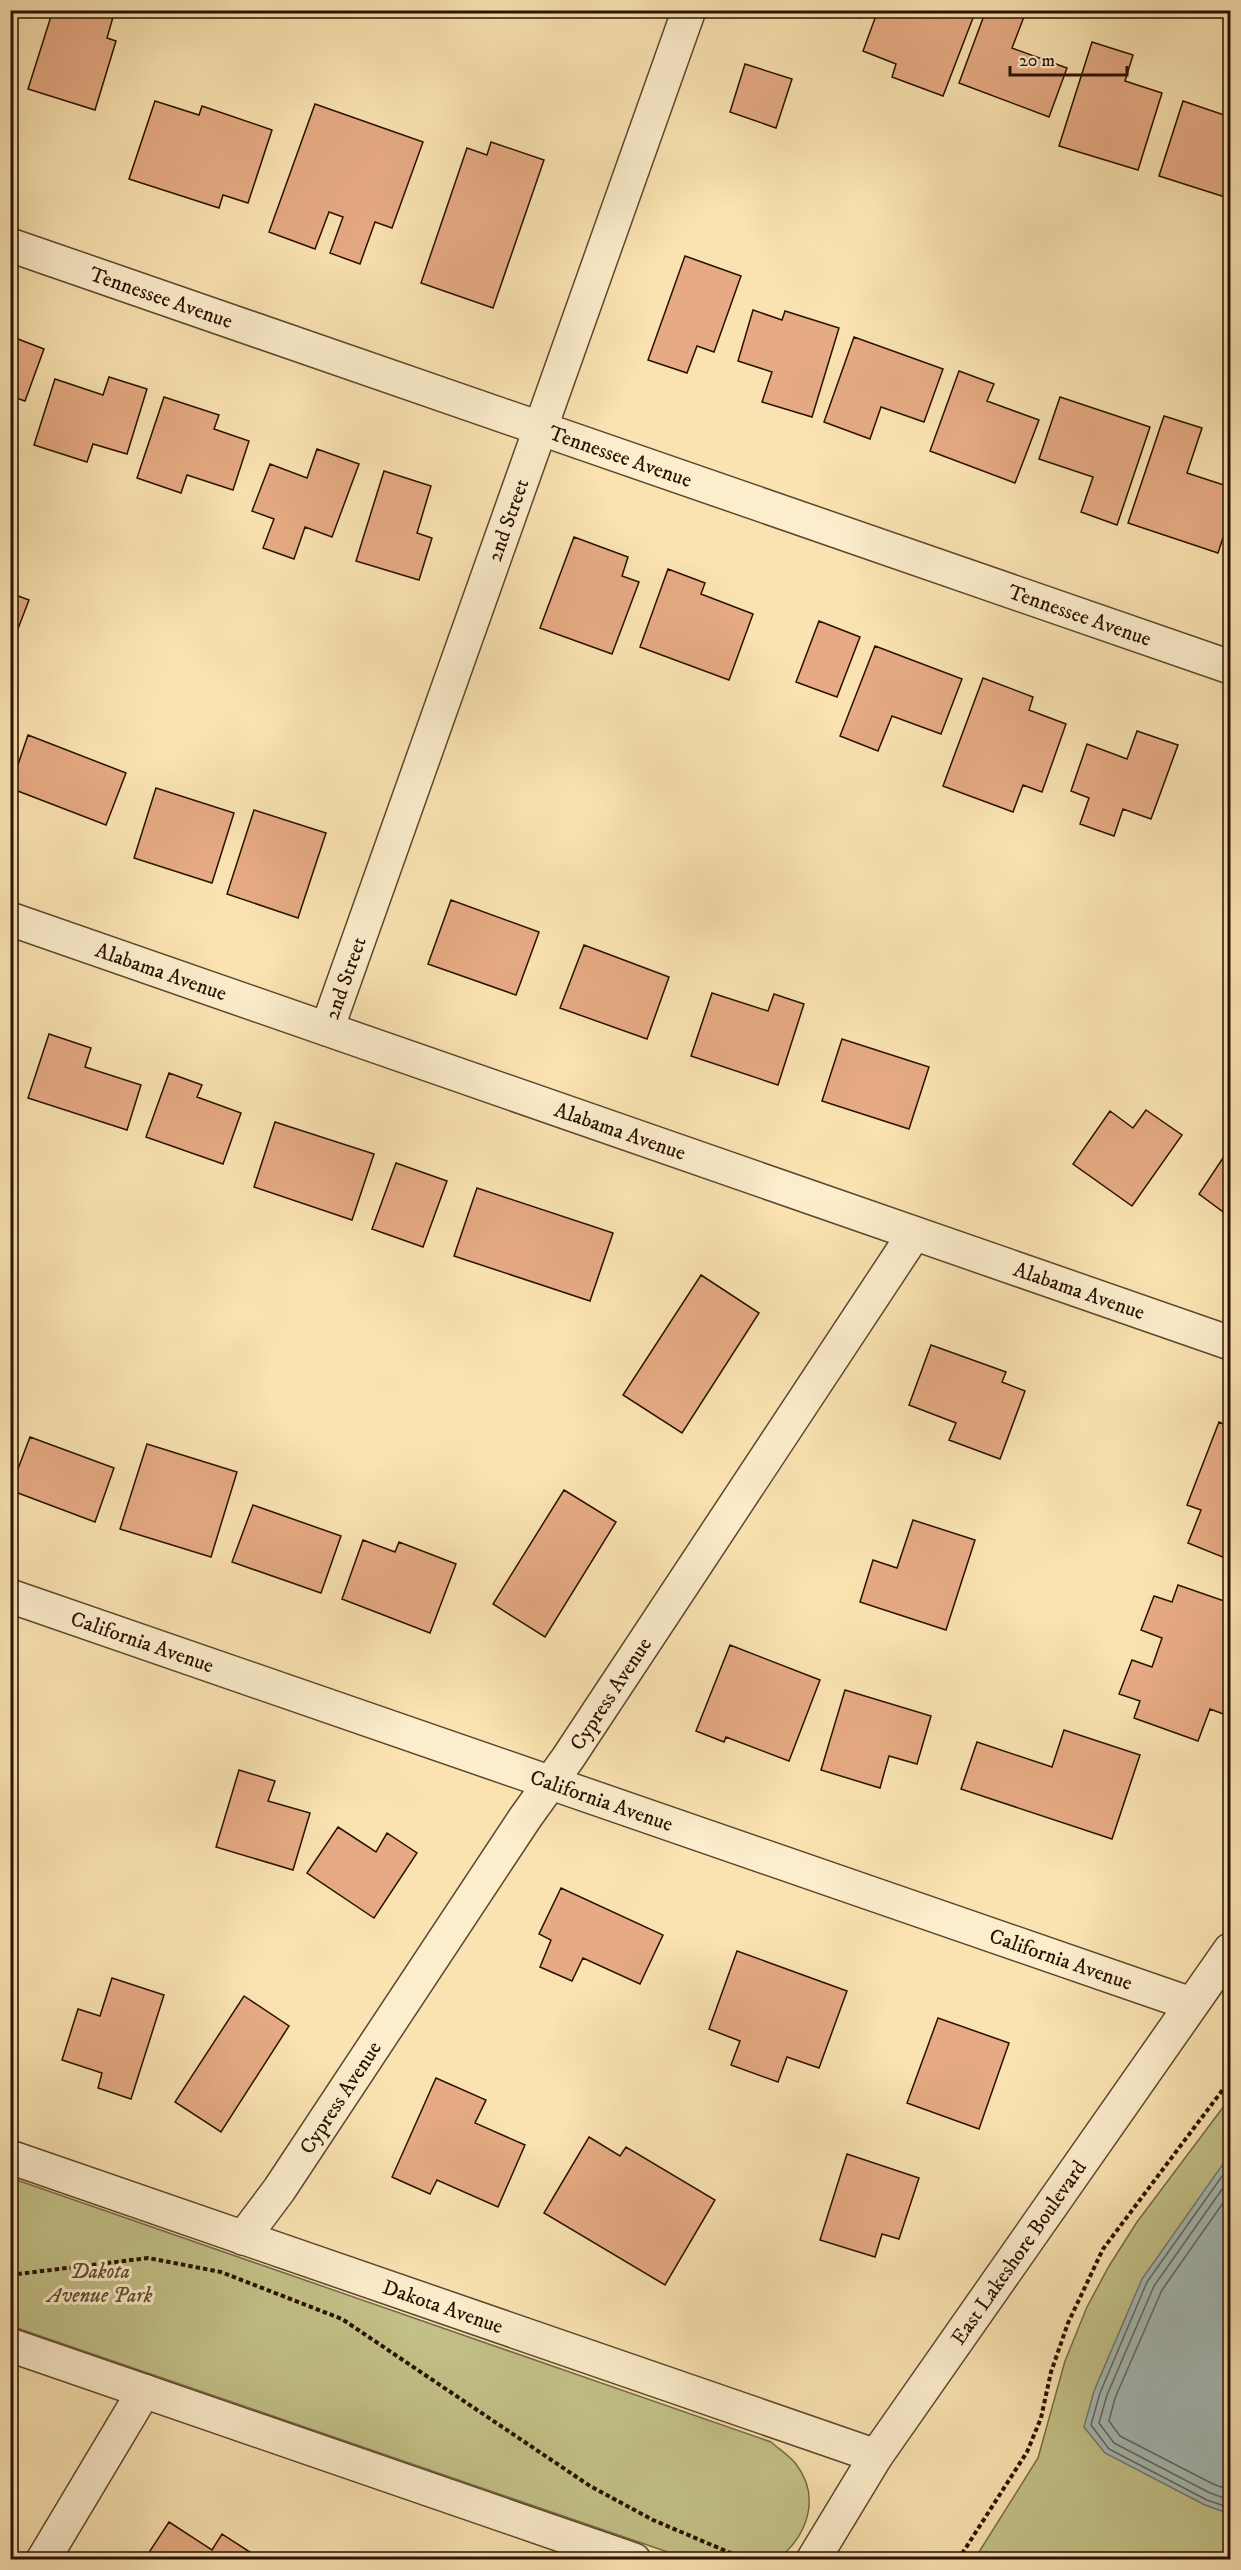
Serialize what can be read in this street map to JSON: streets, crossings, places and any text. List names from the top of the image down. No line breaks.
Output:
{"streets":{"street":["Tennessee Avenue","2nd Street","Alabama Avenue","California Avenue","Cypress Avenue","East Lakeshore Boulevard","Dakota Avenue"]},"crossings":[["Tennessee Avenue","2nd Street"],["2nd Street","Alabama Avenue"],["Alabama Avenue","Cypress Avenue"],["California Avenue","Cypress Avenue"],["California Avenue","East Lakeshore Boulevard"],["Cypress Avenue","Dakota Avenue"],["East Lakeshore Boulevard","Dakota Avenue"]],"parks":["Dakota Avenue Park"],"scale_bar":"20 m"}
